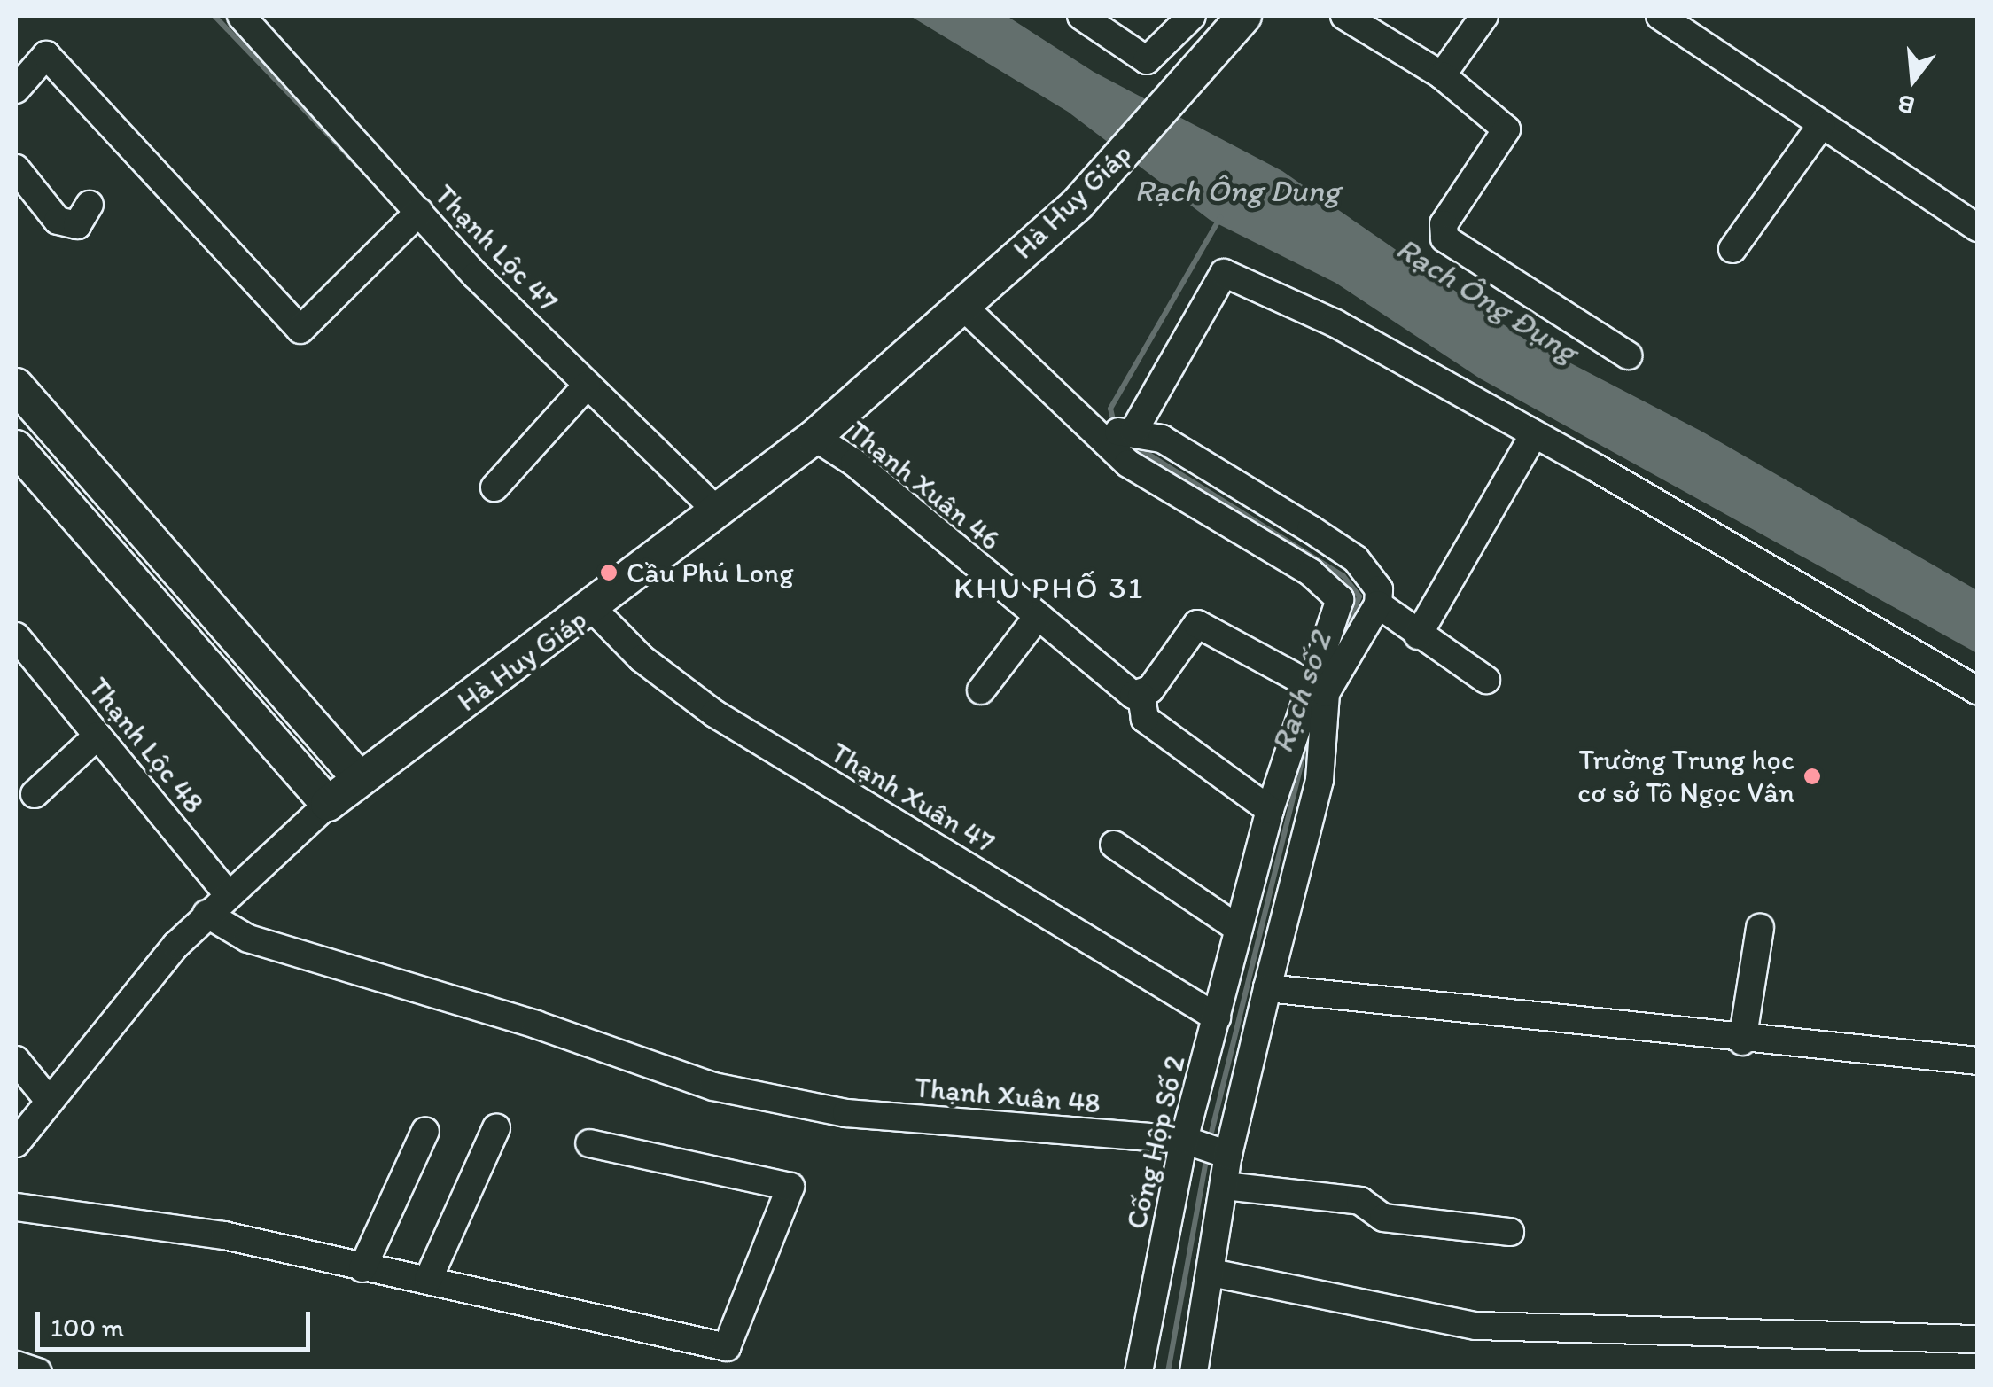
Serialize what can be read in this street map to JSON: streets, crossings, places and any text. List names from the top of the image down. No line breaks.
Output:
{"streets":{"main road":["Hà Huy Giáp"],"street":["Thạnh Lộc 47","Thạnh Xuân 46","Thạnh Lộc 48","Thạnh Xuân 47","Thạnh Xuân 48","Cống Hộp Số 2"]},"crossings":[["Hà Huy Giáp","Thạnh Lộc 47"],["Hà Huy Giáp","Thạnh Xuân 46"],["Hà Huy Giáp","Thạnh Lộc 48"],["Hà Huy Giáp","Thạnh Xuân 47"],["Hà Huy Giáp","Thạnh Xuân 48"],["Thạnh Xuân 47","Cống Hộp Số 2"],["Thạnh Xuân 48","Cống Hộp Số 2"]],"districts":["KHU PHỐ 31"],"water":["Rạch Ông Dung","Rạch Ông Đụng","Rạch số 2"],"places":["Cầu Phú Long","Trường Trung học cơ sở Tô Ngọc Vân"],"scale_bar":"100 m","north":"bottom"}
